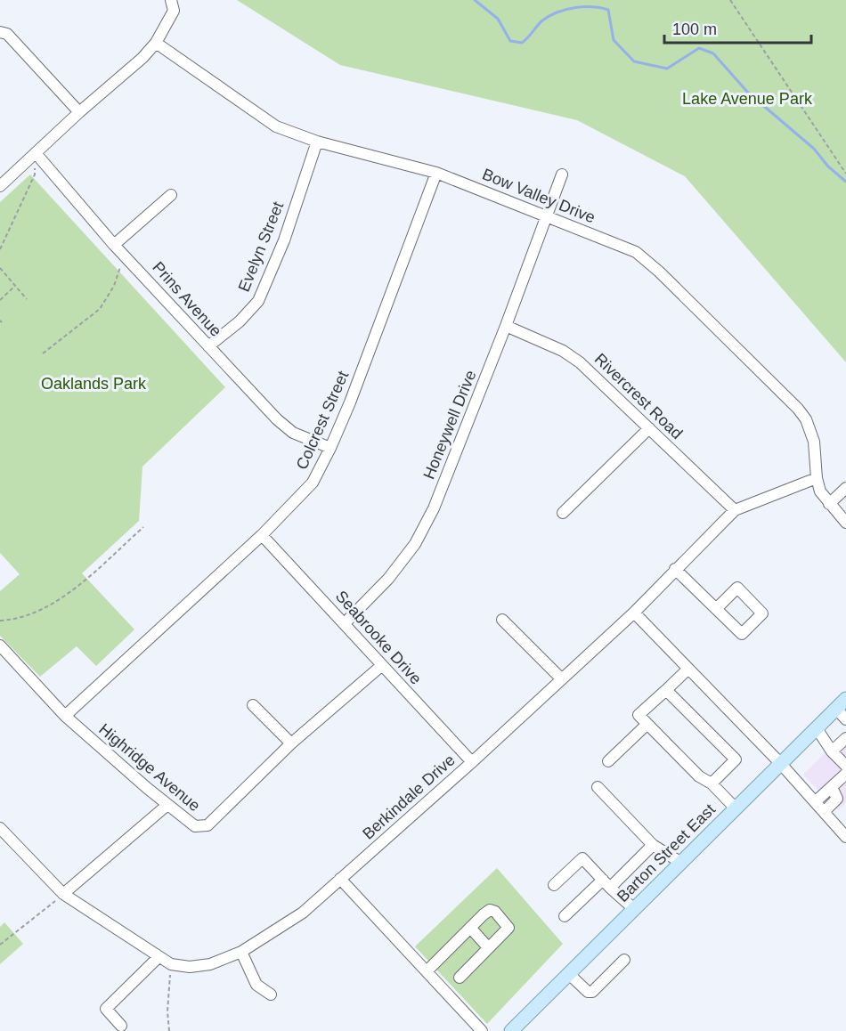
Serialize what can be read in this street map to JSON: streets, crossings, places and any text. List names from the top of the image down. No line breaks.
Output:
{"streets":{"main road":["Barton Street East"],"street":["Bow Valley Drive","Evelyn Street","Prins Avenue","Rivercrest Road","Colcrest Street","Honeywell Drive","Seabrooke Drive","Highridge Avenue","Berkindale Drive"]},"crossings":[["Bow Valley Drive","Evelyn Street"],["Bow Valley Drive","Colcrest Street"],["Bow Valley Drive","Honeywell Drive"],["Bow Valley Drive","Berkindale Drive"],["Evelyn Street","Prins Avenue"],["Prins Avenue","Colcrest Street"],["Rivercrest Road","Honeywell Drive"],["Rivercrest Road","Berkindale Drive"],["Colcrest Street","Seabrooke Drive"],["Colcrest Street","Highridge Avenue"],["Honeywell Drive","Seabrooke Drive"],["Seabrooke Drive","Highridge Avenue"],["Seabrooke Drive","Berkindale Drive"]],"parks":["Lake Avenue Park","Oaklands Park"],"scale_bar":"100 m"}
